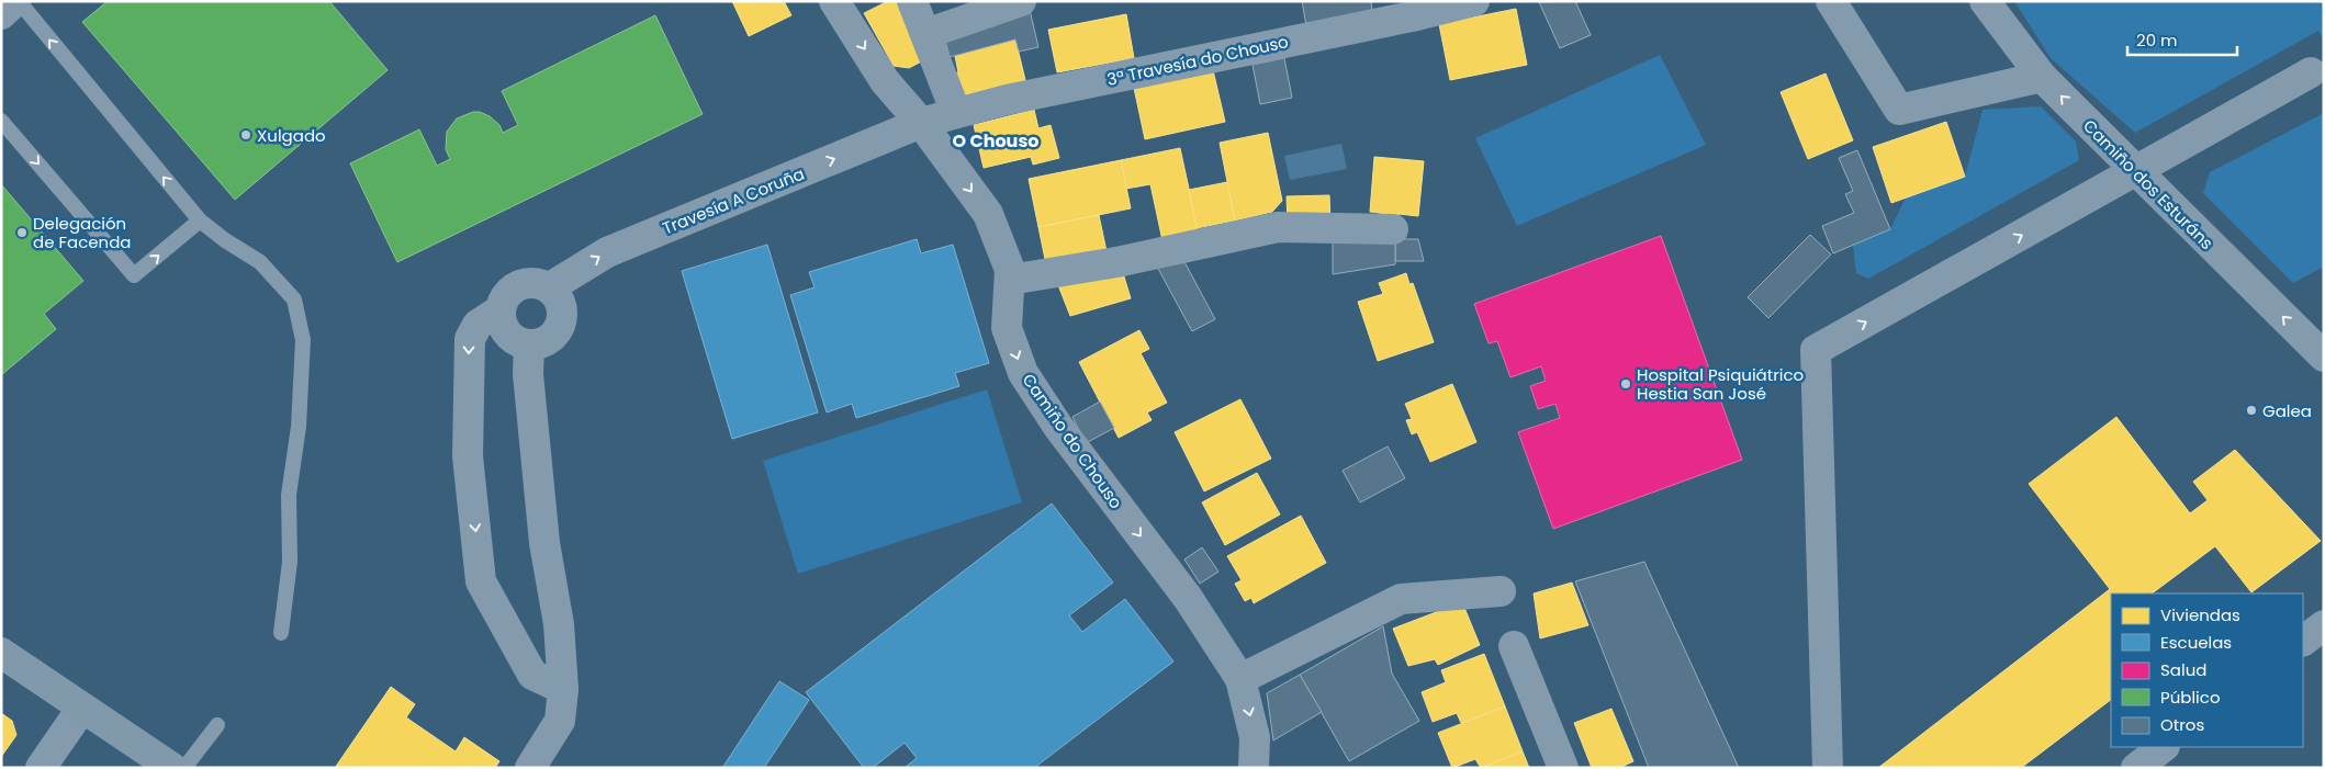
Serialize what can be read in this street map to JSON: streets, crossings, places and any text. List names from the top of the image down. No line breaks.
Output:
{"streets":{"street":["3ª Travesía do Chouso","Camiño dos Esturáns","Travesía A Coruña","Camiño do Chouso"]},"crossings":[["3ª Travesía do Chouso","Travesía A Coruña"],["3ª Travesía do Chouso","Camiño do Chouso"],["Travesía A Coruña","Camiño do Chouso"]],"one_way":["Camiño dos Esturáns","Travesía A Coruña","Camiño do Chouso"],"districts":["O Chouso"],"places":["Xulgado","Delegación de Facenda","Hospital Psiquiátrico Hestia San José","Galea"],"legend":["Viviendas","Escuelas","Salud","Público","Otros"],"scale_bar":"20 m"}
